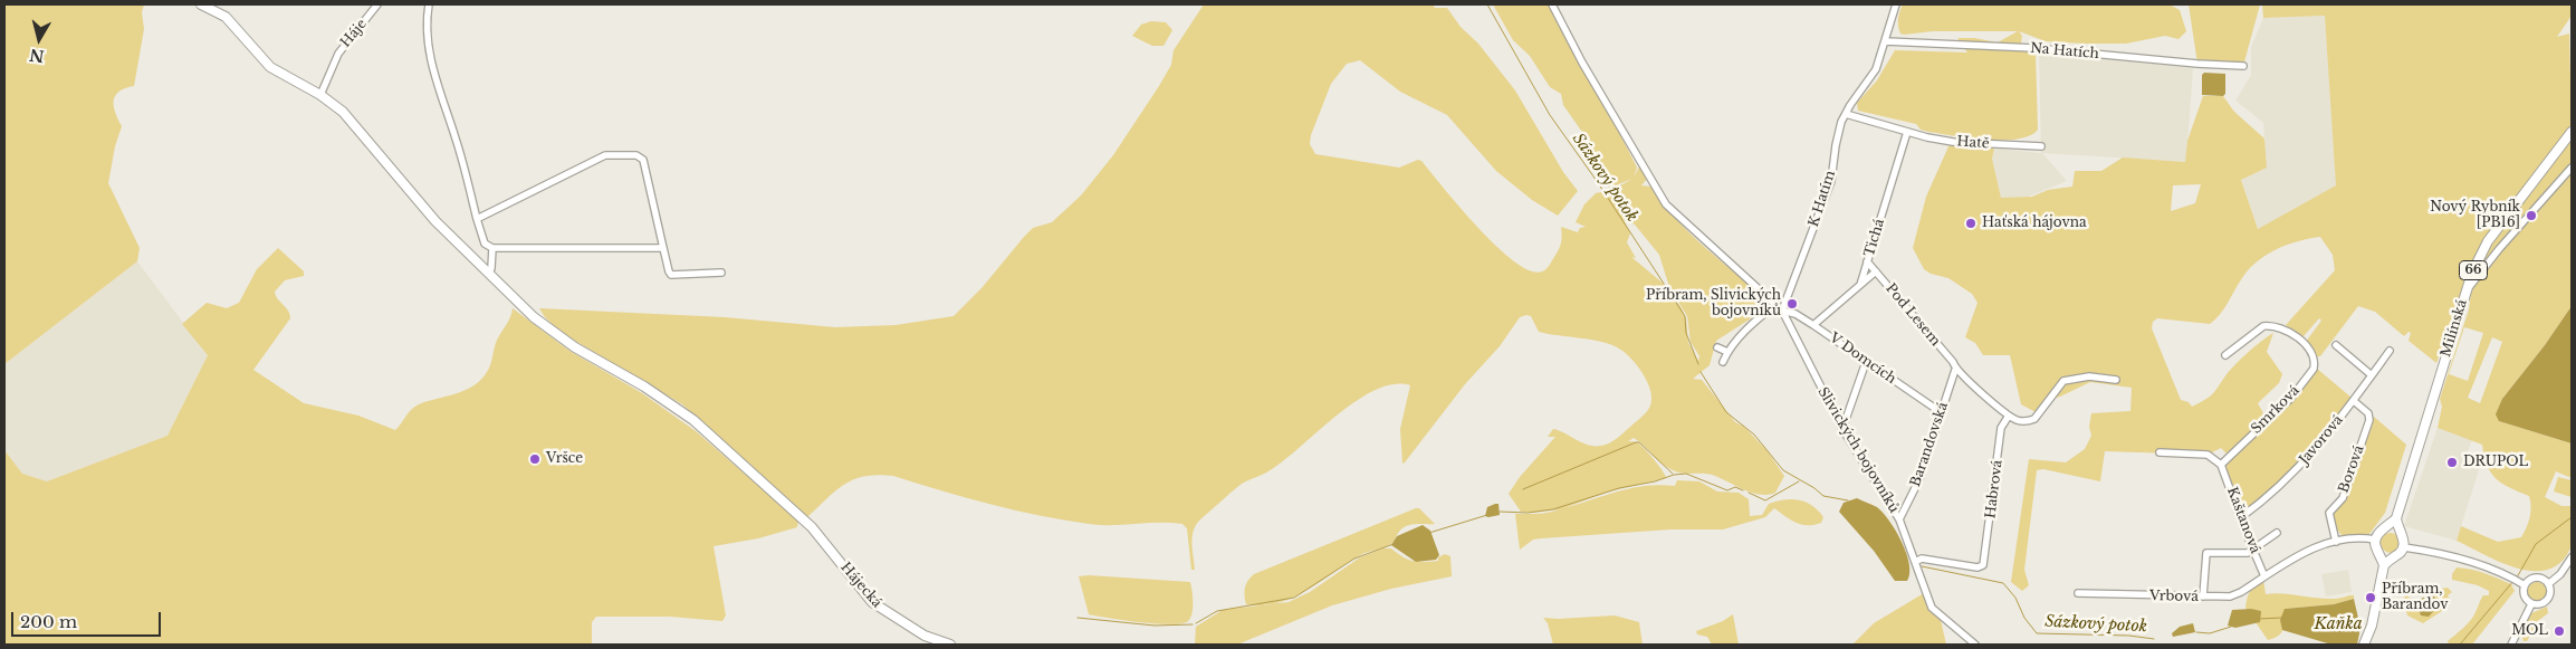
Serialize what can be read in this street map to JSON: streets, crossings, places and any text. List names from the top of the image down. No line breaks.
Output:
{"streets":{"main road":["66","Milínská","Hájecká"],"street":["Háje","Na Hatích","Hatě","K Hatím","Tichá","Pod Lesem","V Domcích","Smrková","Javorová","Barandovská","Slivických bojovníků","Borová","Habrová","Kaštanová","Vrbová"]},"crossings":[["Háje","Hájecká"],["Na Hatích","K Hatím"],["Hatě","Tichá"],["K Hatím","V Domcích"],["K Hatím","Slivických bojovníků"],["Tichá","Pod Lesem"],["Pod Lesem","Barandovská"],["Pod Lesem","Habrová"],["Milínská","Vrbová"],["V Domcích","Barandovská"],["V Domcích","Slivických bojovníků"],["Smrková","Kaštanová"],["Javorová","Borová"],["Javorová","Kaštanová"],["Barandovská","Slivických bojovníků"],["Slivických bojovníků","Habrová"],["Borová","Vrbová"],["Kaštanová","Vrbová"]],"water":["Sázkový potok","Kaňka"],"places":["Nový Rybník [PB16]","Haťská hájovna","Příbram, Slivických bojovníků","Vršce","DRUPOL","Příbram, Barandov","MOL"],"scale_bar":"200 m","north":"bottom"}
